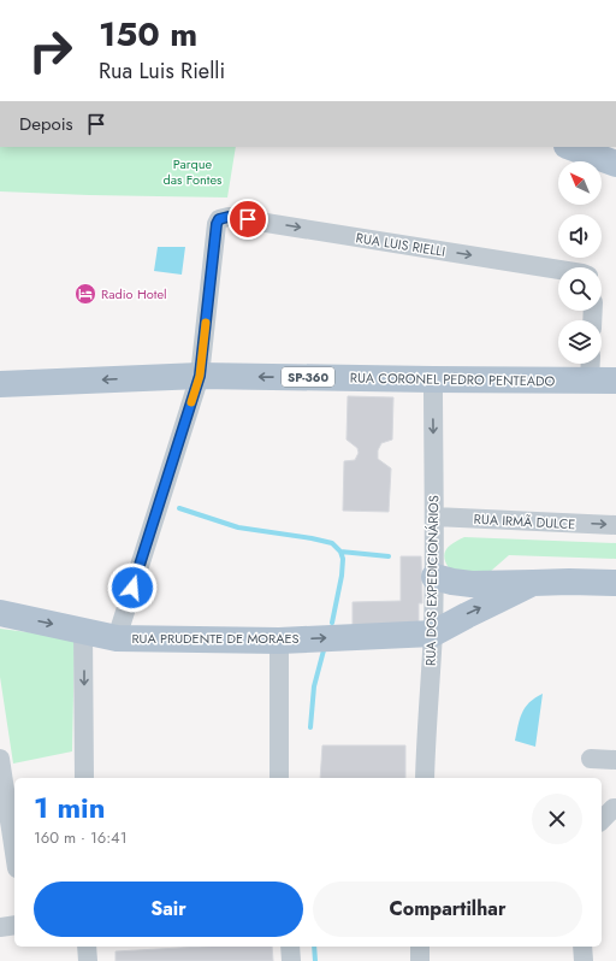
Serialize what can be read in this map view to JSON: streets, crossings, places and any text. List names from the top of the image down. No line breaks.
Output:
{"streets":{"main road":["SP-360","RUA CORONEL PEDRO PENTEADO","RUA PRUDENTE DE MORAES"],"street":["RUA LUIS RIELLI","RUA IRMÃ DULCE","RUA DOS EXPEDICIONÁRIOS"]},"crossings":[["RUA LUIS RIELLI","RUA CORONEL PEDRO PENTEADO"],["RUA CORONEL PEDRO PENTEADO","RUA DOS EXPEDICIONÁRIOS"],["RUA IRMÃ DULCE","RUA DOS EXPEDICIONÁRIOS"],["RUA DOS EXPEDICIONÁRIOS","RUA PRUDENTE DE MORAES"]],"one_way":["RUA CORONEL PEDRO PENTEADO","RUA IRMÃ DULCE","RUA PRUDENTE DE MORAES"],"parks":["Parque das Fontes"],"places":{"hotel":["Radio Hotel"]},"north":"top left","page":{"turn":["150 m","Rua Luis Rielli"],"then":"Depois","heading":["1 min","160 m · 16:41"],"buttons":["Sair","Compartilhar"]}}
